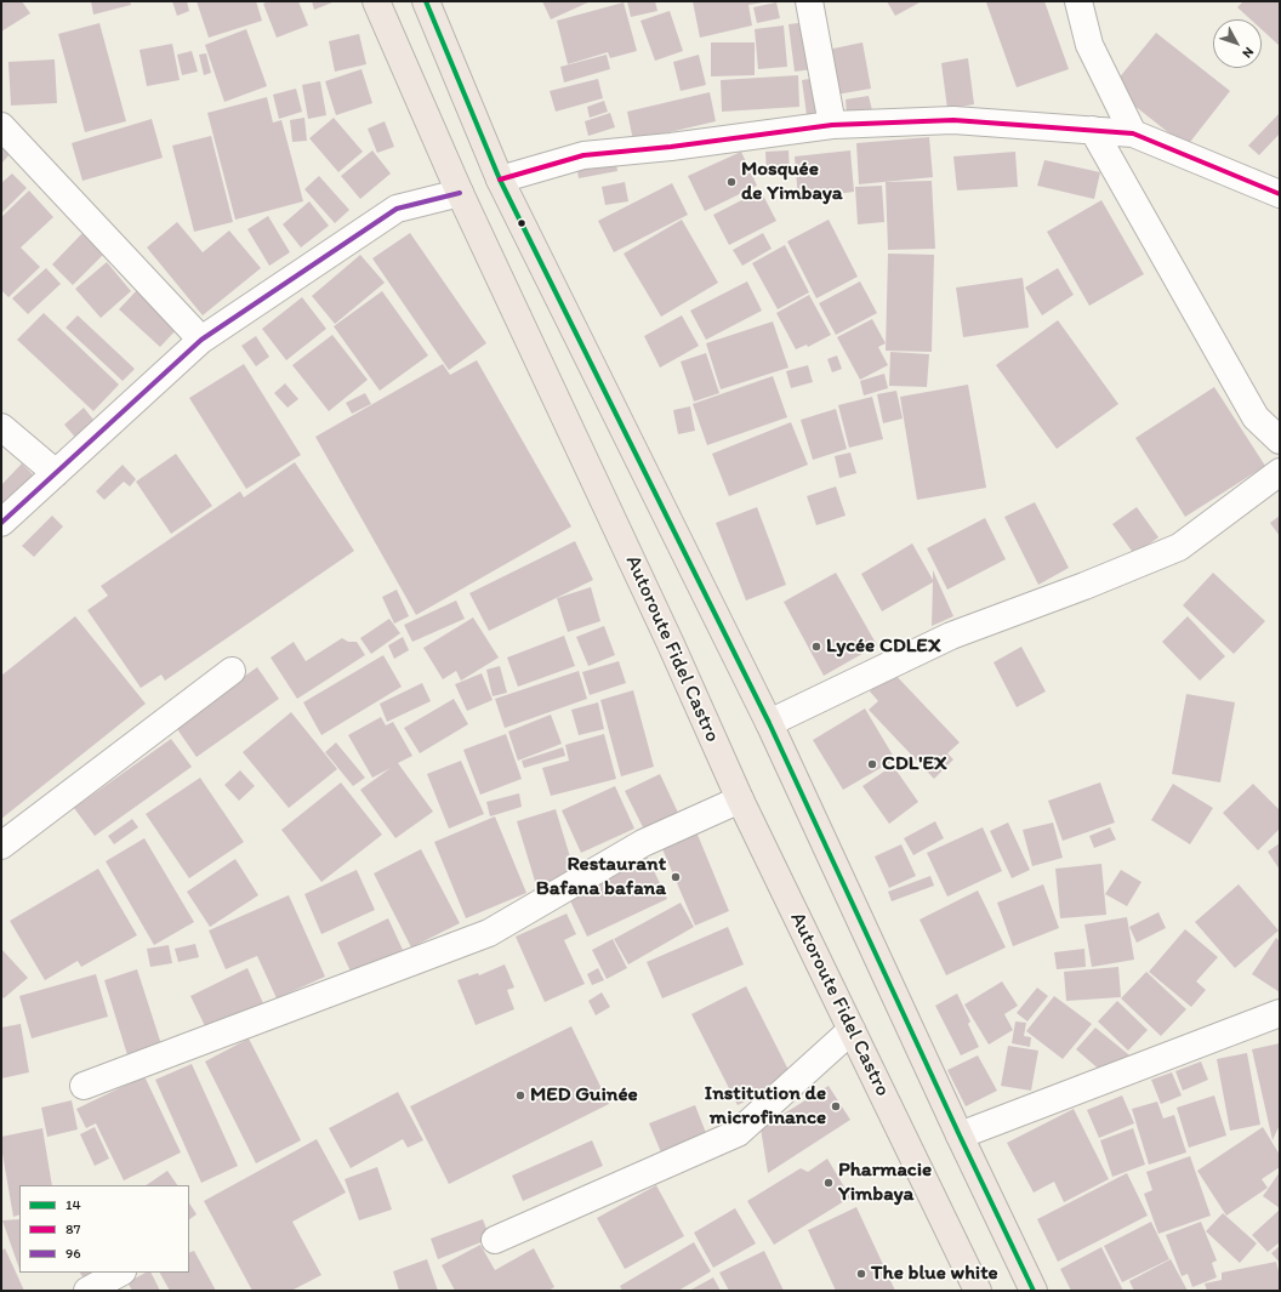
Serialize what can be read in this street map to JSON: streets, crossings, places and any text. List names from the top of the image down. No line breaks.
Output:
{"streets":{"highway":["Autoroute Fidel Castro"]},"places":["Mosquée de Yimbaya","Lycée CDLEX","CDL'EX","Restaurant Bafana bafana","MED Guinée","Institution de microfinance","Pharmacie Yimbaya","The blue white"],"lines":["transit line 14","transit line 87","transit line 96"],"legend":["14","87","96"],"north":"bottom right"}
